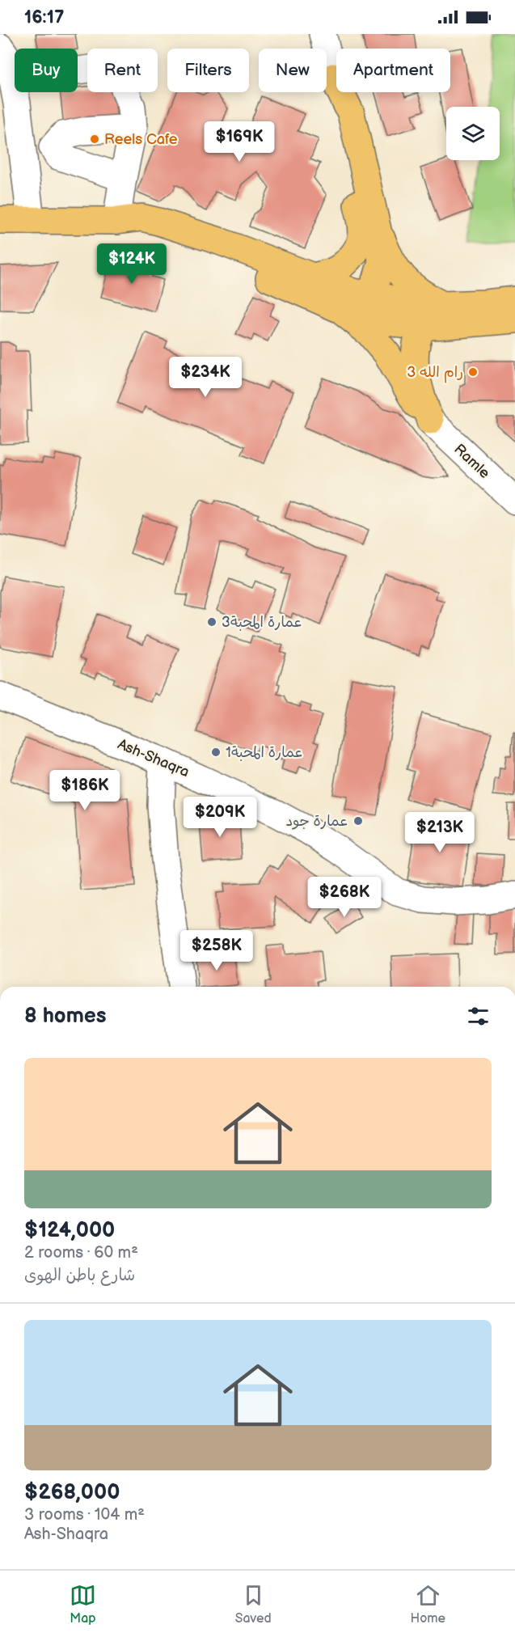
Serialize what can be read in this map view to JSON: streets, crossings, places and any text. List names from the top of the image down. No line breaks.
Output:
{"streets":{"street":["Ramle","Ash-Shaqra"]},"places":["Reels Cafe","3 رام الله","عمارة المحبة3","عمارة المحبة1","عمارة جود"],"page":{"status":"16:17","chip":["Buy","Rent","Filters","New","Apartment"],"price":["$169K","$124K","$234K","$186K","$209K","$213K","$268K","$258K"],"heading":"8 homes","list":[{"name":"$124,000","note":"2 rooms · 60 m² · شارع باطن الهوى"},{"name":"$268,000","note":"3 rooms · 104 m² · Ash-Shaqra"}],"tabs":["Map","Saved","Home"]}}
